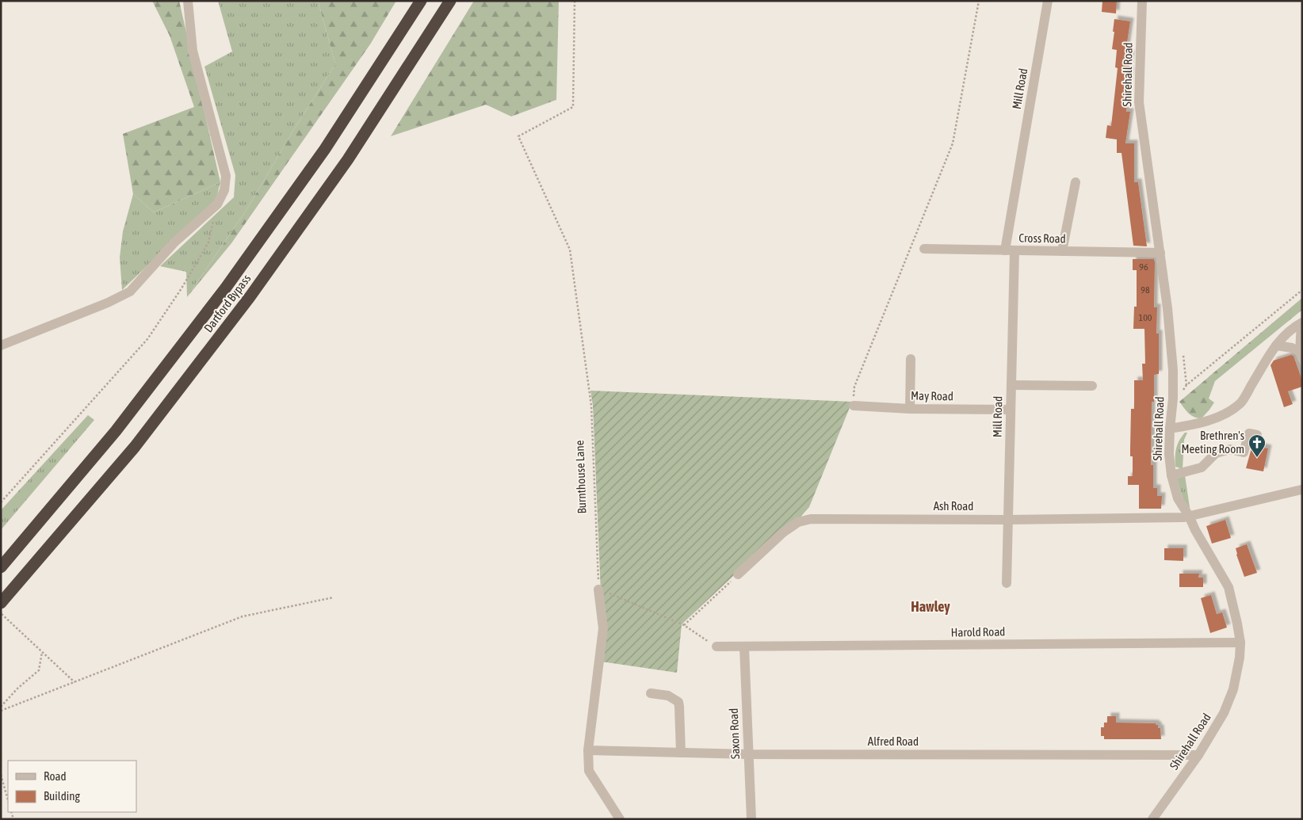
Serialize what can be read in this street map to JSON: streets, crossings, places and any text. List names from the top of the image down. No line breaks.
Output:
{"streets":{"highway":["Dartford Bypass"],"street":["Shirehall Road","Mill Road","Cross Road","May Road","Ash Road","Harold Road","Saxon Road","Alfred Road"],"path":["Burnthouse Lane"]},"crossings":[["Shirehall Road","Cross Road"],["Shirehall Road","Ash Road"],["Shirehall Road","Harold Road"],["Shirehall Road","Alfred Road"],["Mill Road","Cross Road"],["Mill Road","May Road"],["Mill Road","Ash Road"],["Harold Road","Saxon Road"],["Saxon Road","Alfred Road"]],"districts":["Hawley"],"places":{"church":["Brethren's Meeting Room"]},"house_numbers":["96","98","100"],"legend":["Road","Building"]}
